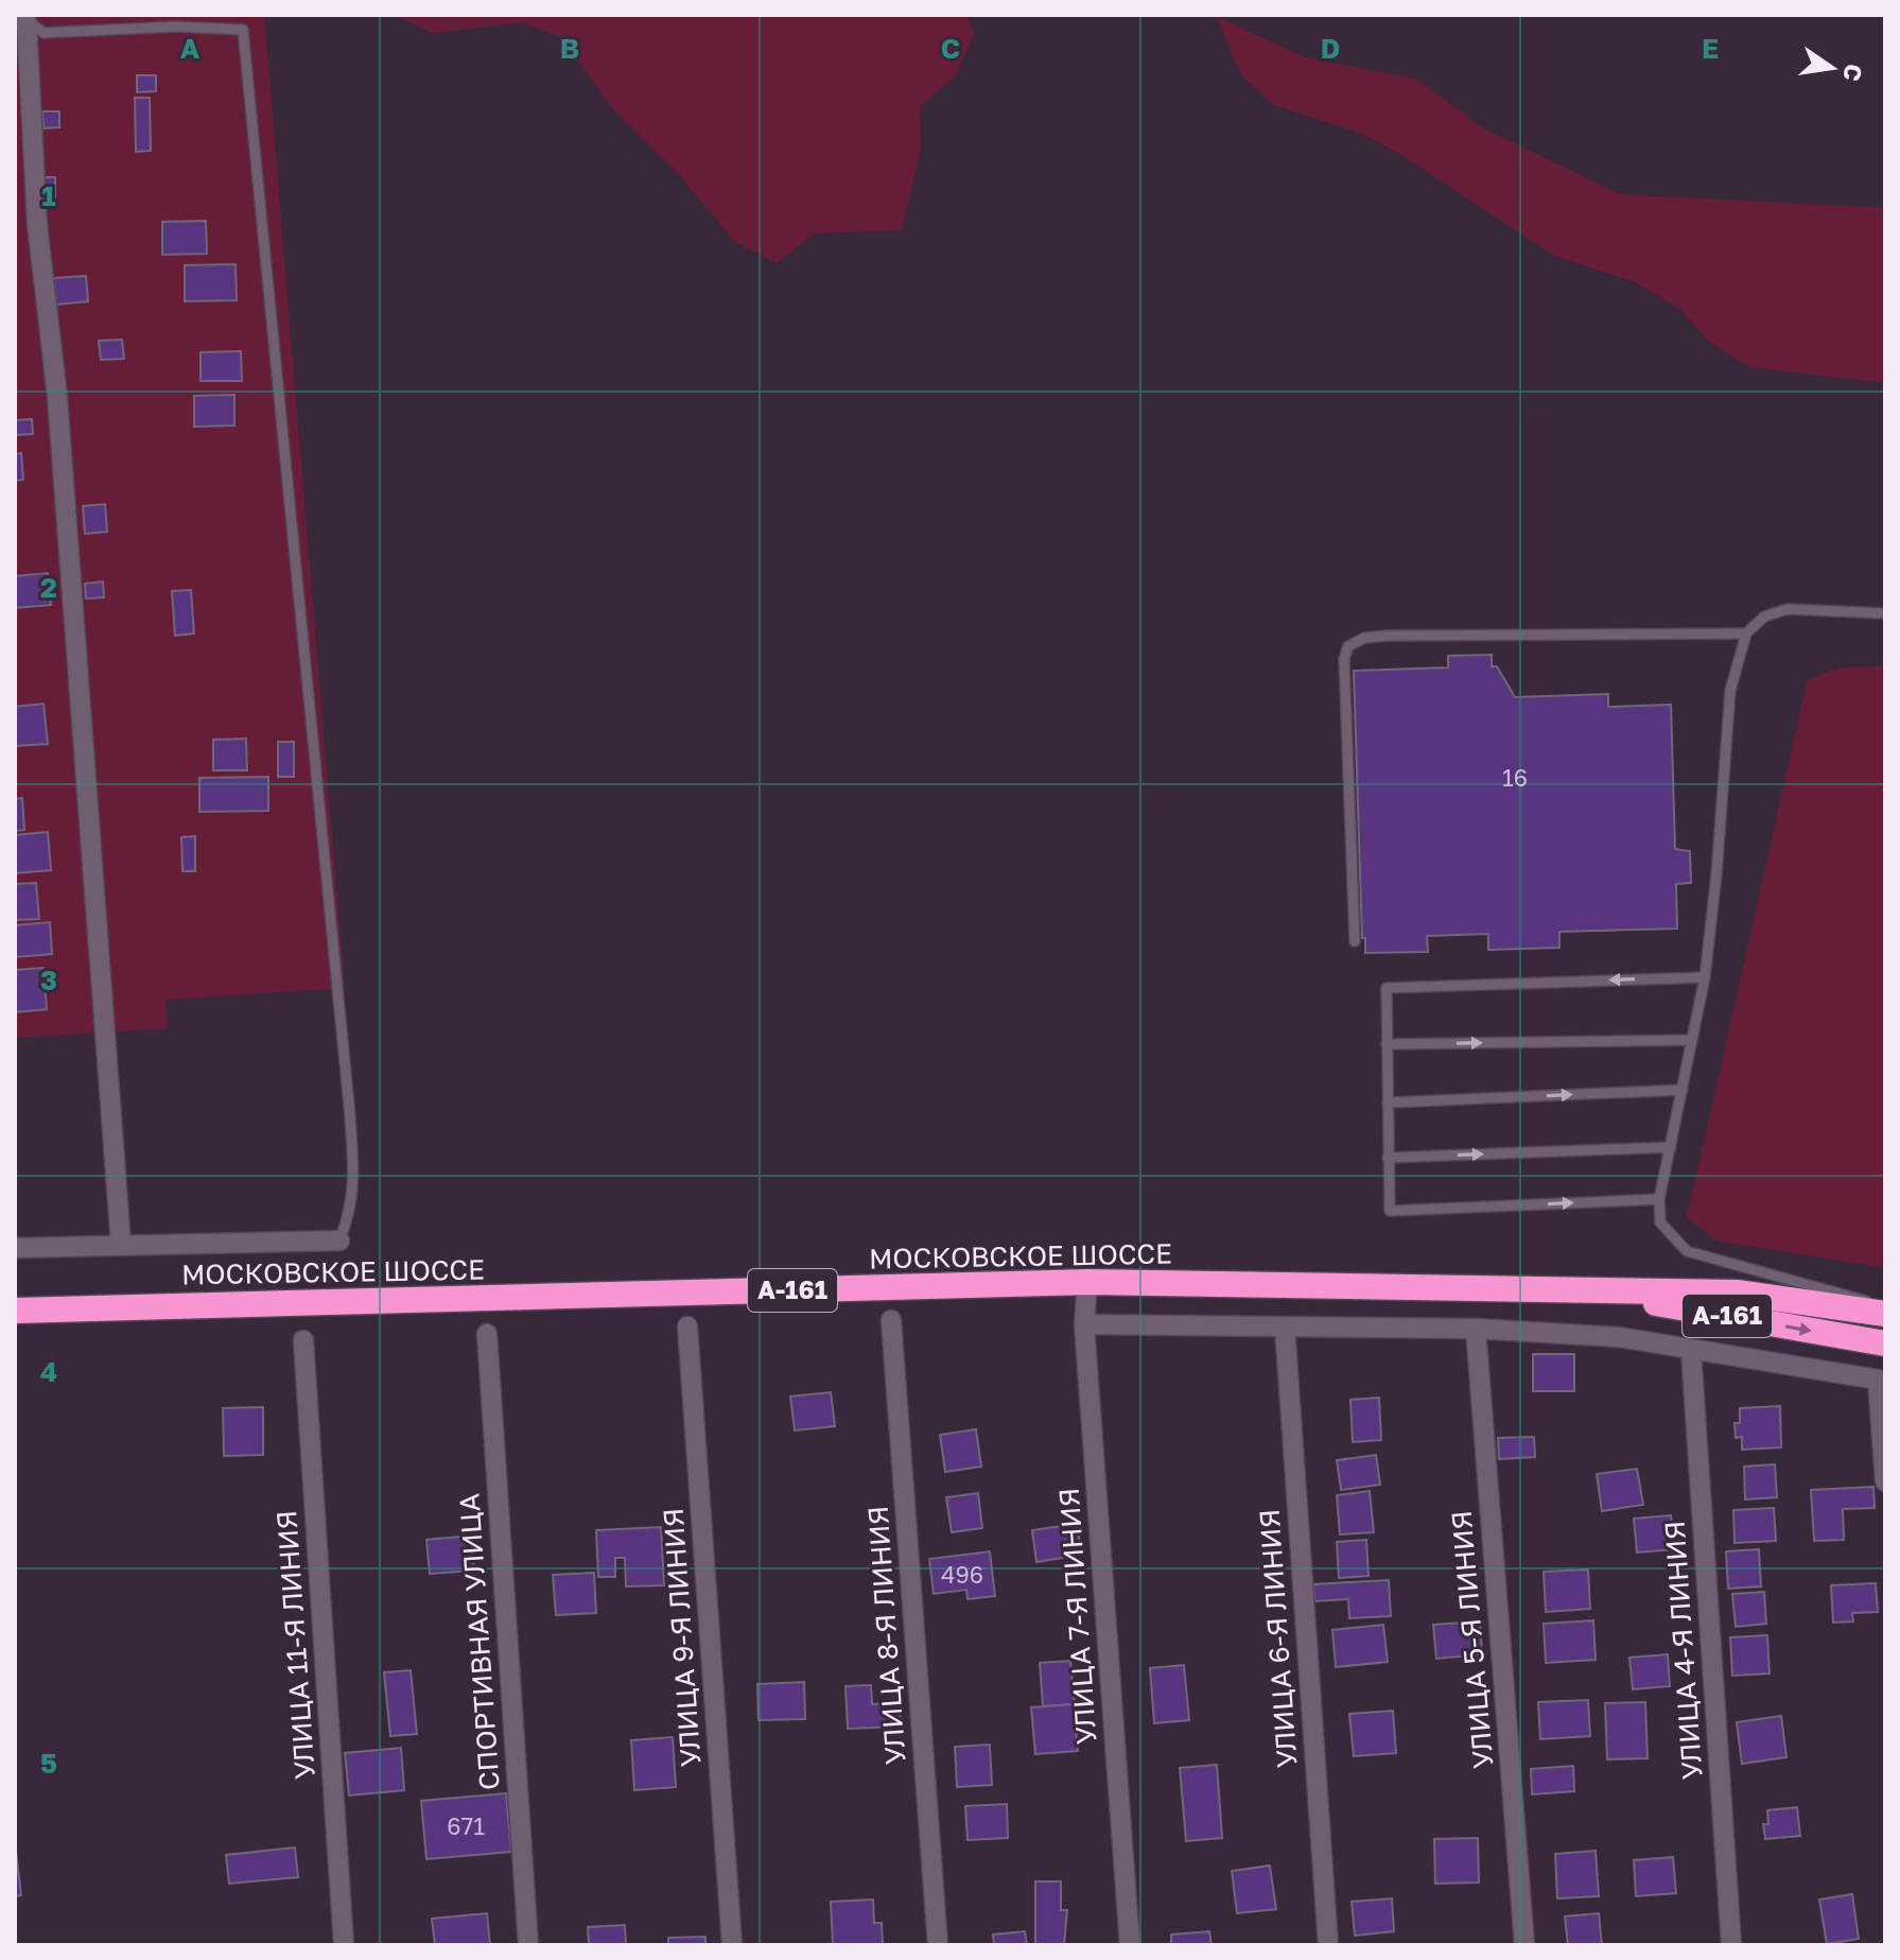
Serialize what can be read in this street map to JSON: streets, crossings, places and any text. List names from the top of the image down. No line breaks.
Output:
{"streets":{"highway":["МОСКОВСКОЕ ШОССЕ","А-161"],"street":["УЛИЦА 7-Я ЛИНИЯ","УЛИЦА 8-Я ЛИНИЯ","УЛИЦА 9-Я ЛИНИЯ","УЛИЦА 6-Я ЛИНИЯ","УЛИЦА 5-Я ЛИНИЯ","СПОРТИВНАЯ УЛИЦА","УЛИЦА 11-Я ЛИНИЯ","УЛИЦА 4-Я ЛИНИЯ"]},"crossings":[["МОСКОВСКОЕ ШОССЕ","А-161"],["МОСКОВСКОЕ ШОССЕ","УЛИЦА 7-Я ЛИНИЯ"]],"house_numbers":["16","496","671"],"north":"right","grid":{"columns":["A","B","C","D","E"],"rows":["1","2","3","4","5"]}}
